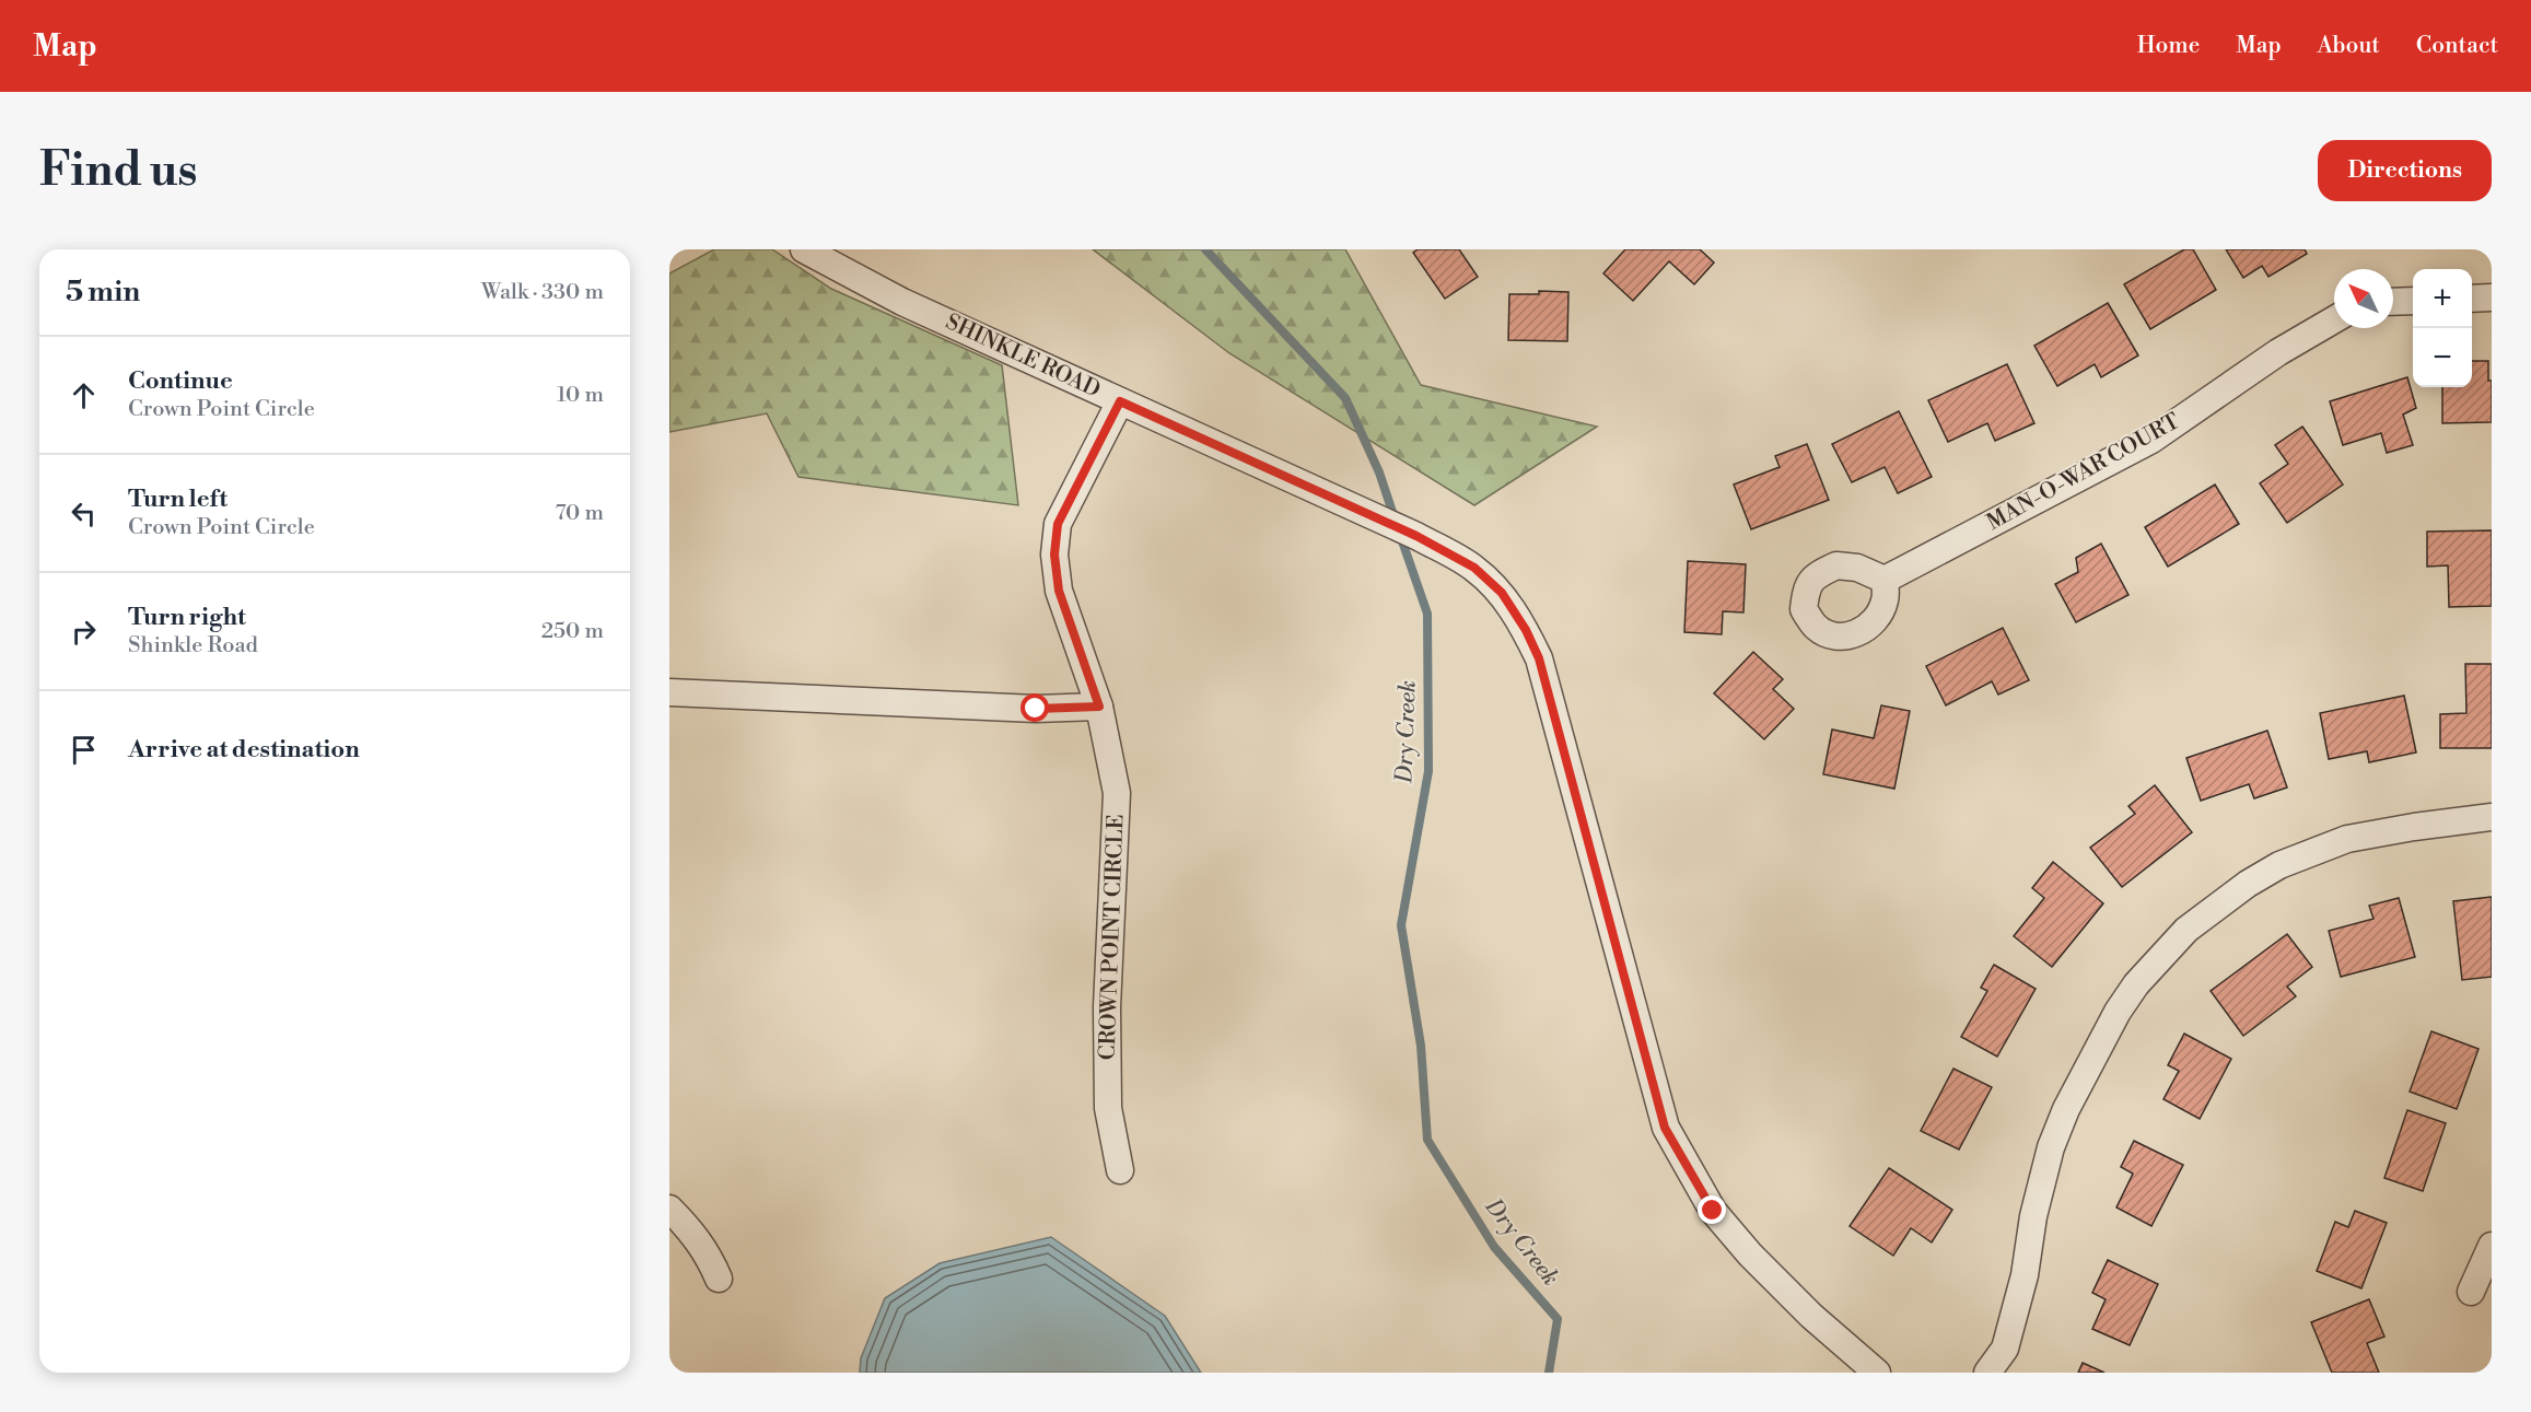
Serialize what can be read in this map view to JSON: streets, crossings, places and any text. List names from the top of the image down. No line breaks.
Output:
{"streets":{"street":["SHINKLE ROAD","MAN-O-WAR COURT","CROWN POINT CIRCLE"]},"crossings":[["SHINKLE ROAD","CROWN POINT CIRCLE"]],"water":["Dry Creek"],"north":"top left","page":{"header":"Map","nav":["Home","Map","About","Contact"],"buttons":"Directions","title":"Find us","heading":["5 min","Walk · 330 m"],"map_buttons":["+","−"],"list":[["Continue","Crown Point Circle","10 m"],["Turn left","Crown Point Circle","70 m"],["Turn right","Shinkle Road","250 m"],"Arrive at destination"]}}
